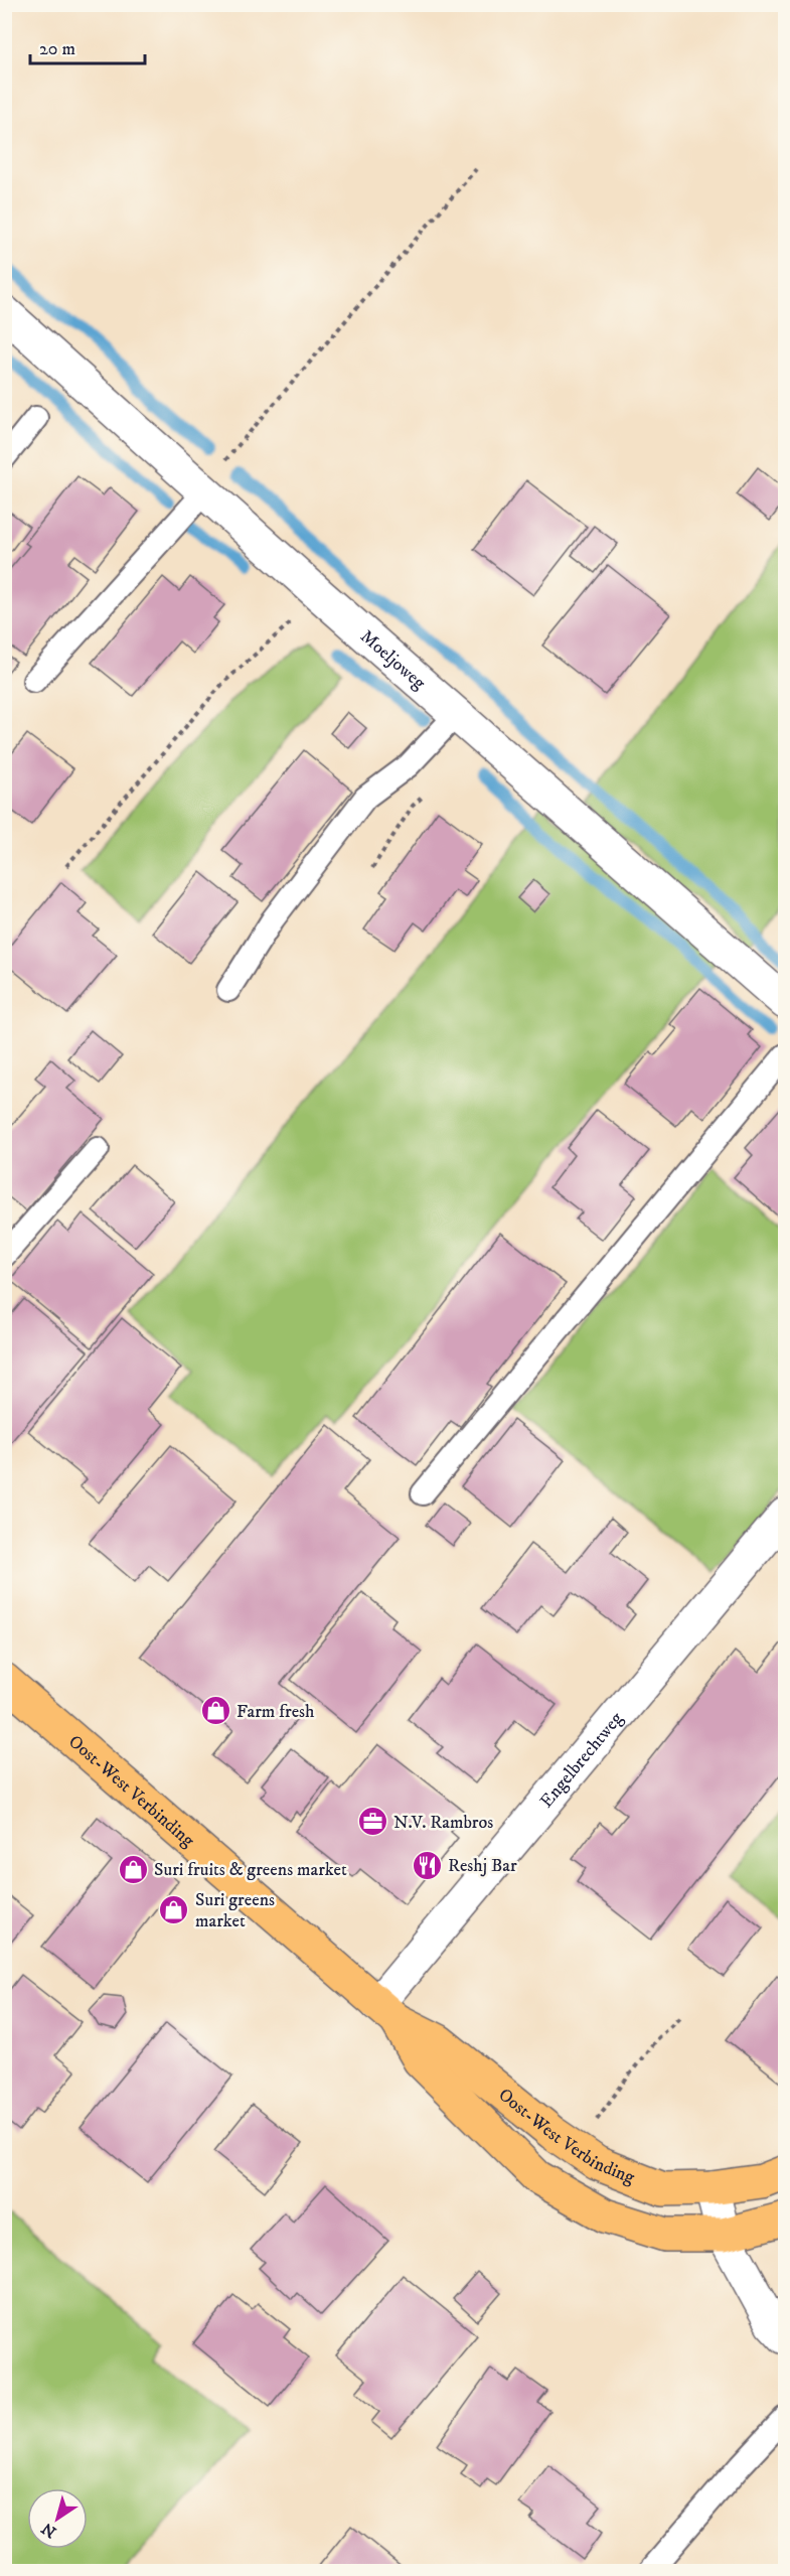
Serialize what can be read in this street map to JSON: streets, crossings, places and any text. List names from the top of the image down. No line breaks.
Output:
{"streets":{"main road":["Oost-West Verbinding"],"street":["Moeljoweg","Engelbrechtweg"]},"crossings":[["Engelbrechtweg","Oost-West Verbinding"]],"places":{"shop":["Farm fresh","Suri fruits & greens market","Suri greens market"],"office":["N.V. Rambros"],"restaurant":["Reshj Bar"]},"scale_bar":"20 m","north":"bottom left"}
